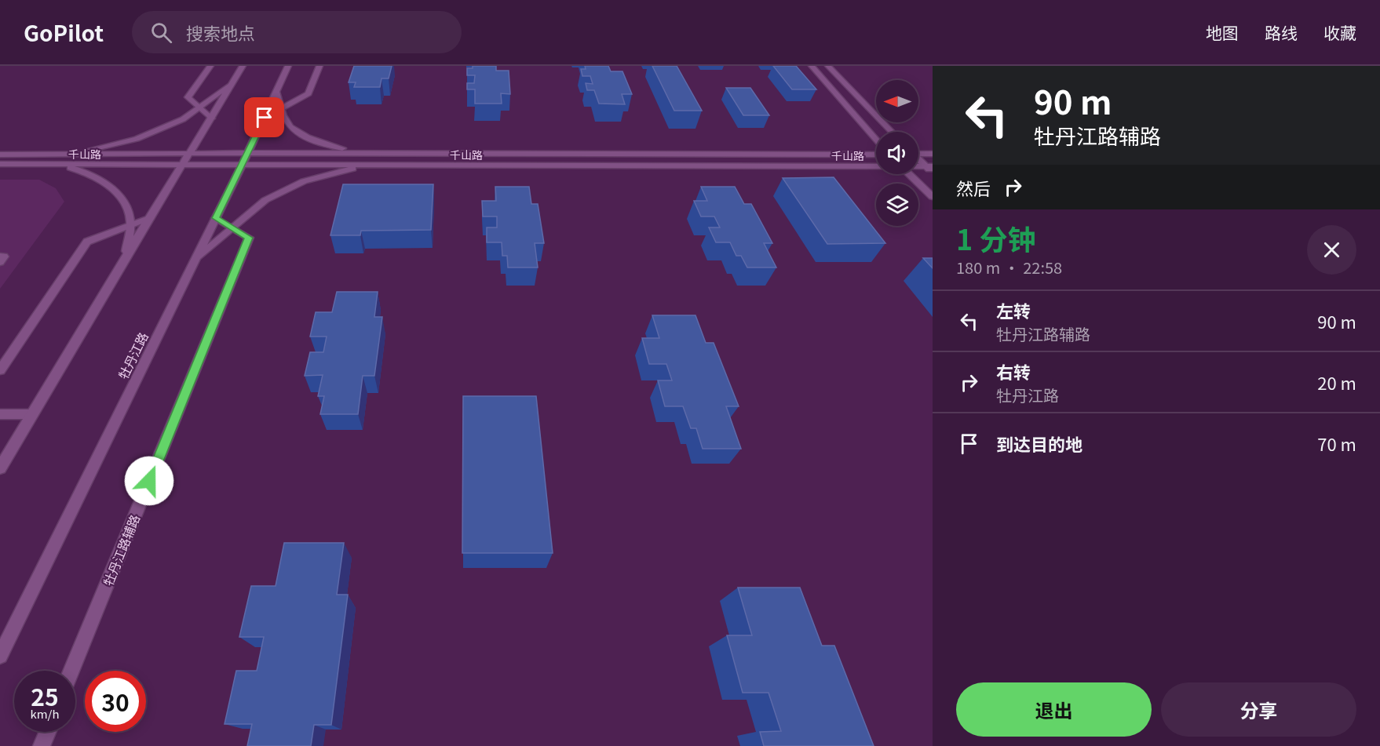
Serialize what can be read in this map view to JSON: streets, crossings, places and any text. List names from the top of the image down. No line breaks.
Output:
{"streets":{"street":["千山路","牡丹江路","牡丹江路辅路"]},"crossings":[["千山路","牡丹江路"],["牡丹江路","牡丹江路辅路"]],"north":"left","page":{"header":"GoPilot","search":"搜索地点","nav":["地图","路线","收藏"],"turn":["90 m","牡丹江路辅路"],"then":"然后","heading":["1 分钟","180 m · 22:58"],"list":[{"name":"左转","note":"牡丹江路辅路","value":"90 m"},{"name":"右转","note":"牡丹江路","value":"20 m"},{"name":"到达目的地","value":"70 m"}],"speed":"25 km/h","limit":"30","buttons":["退出","分享"]}}
